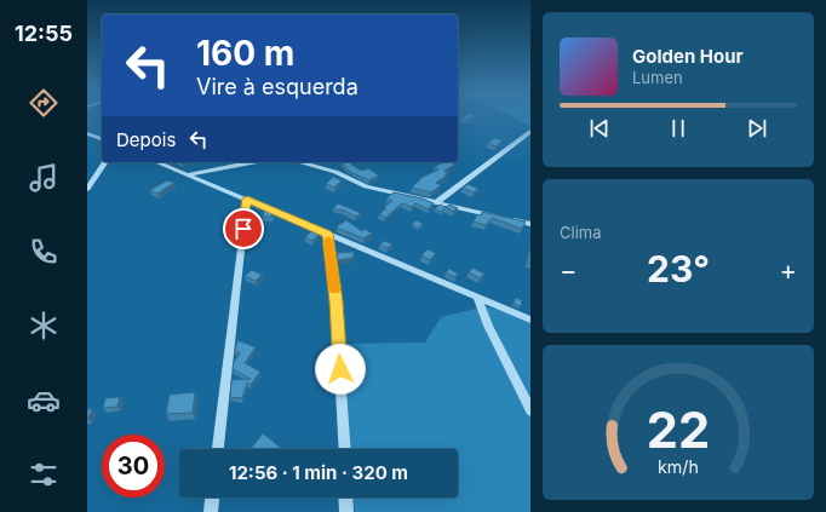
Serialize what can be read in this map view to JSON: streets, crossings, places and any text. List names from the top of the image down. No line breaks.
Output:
{"page":{"tabs":"12:55","turn":["160 m","Vire à esquerda"],"song":["Golden Hour","Lumen"],"then":"Depois","tile":"Clima","heat":["−","23°","+"],"limit":"30","trip":"12:56 · 1 min · 320 m","gauge":["22","km/h"]}}
